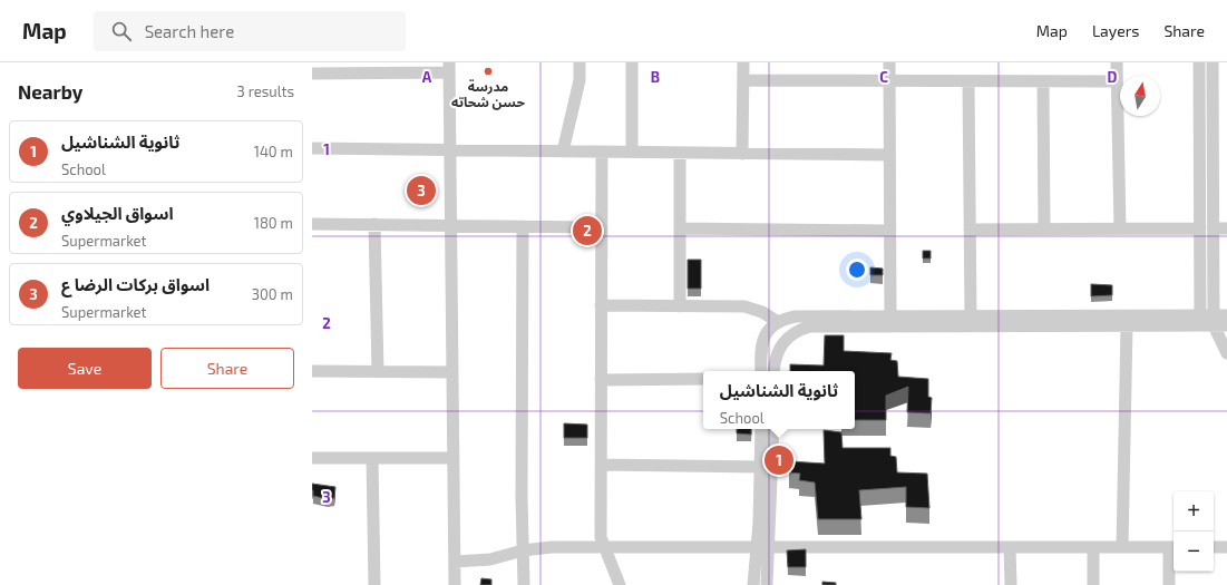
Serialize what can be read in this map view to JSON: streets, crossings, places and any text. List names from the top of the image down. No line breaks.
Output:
{"places":["مدرسة حسن شحاته"],"north":"top","page":{"header":"Map","search":"Search here","nav":["Map","Layers","Share"],"heading":["Nearby","3 results"],"list":[{"mark":"1","name":"ثانوية الشناشيل","note":"School","value":"140 m"},{"mark":"2","name":"اسواق الجيلاوي","note":"Supermarket","value":"180 m"},{"mark":"3","name":"اسواق بركات الرضا ع","note":"Supermarket","value":"300 m"}],"pins":["3","2","1"],"buttons":["Save","Share"],"popup":["ثانوية الشناشيل","School"],"map_buttons":["+","−"]},"grid":{"columns":["A","B","C","D"],"rows":["1","2","3"]}}
